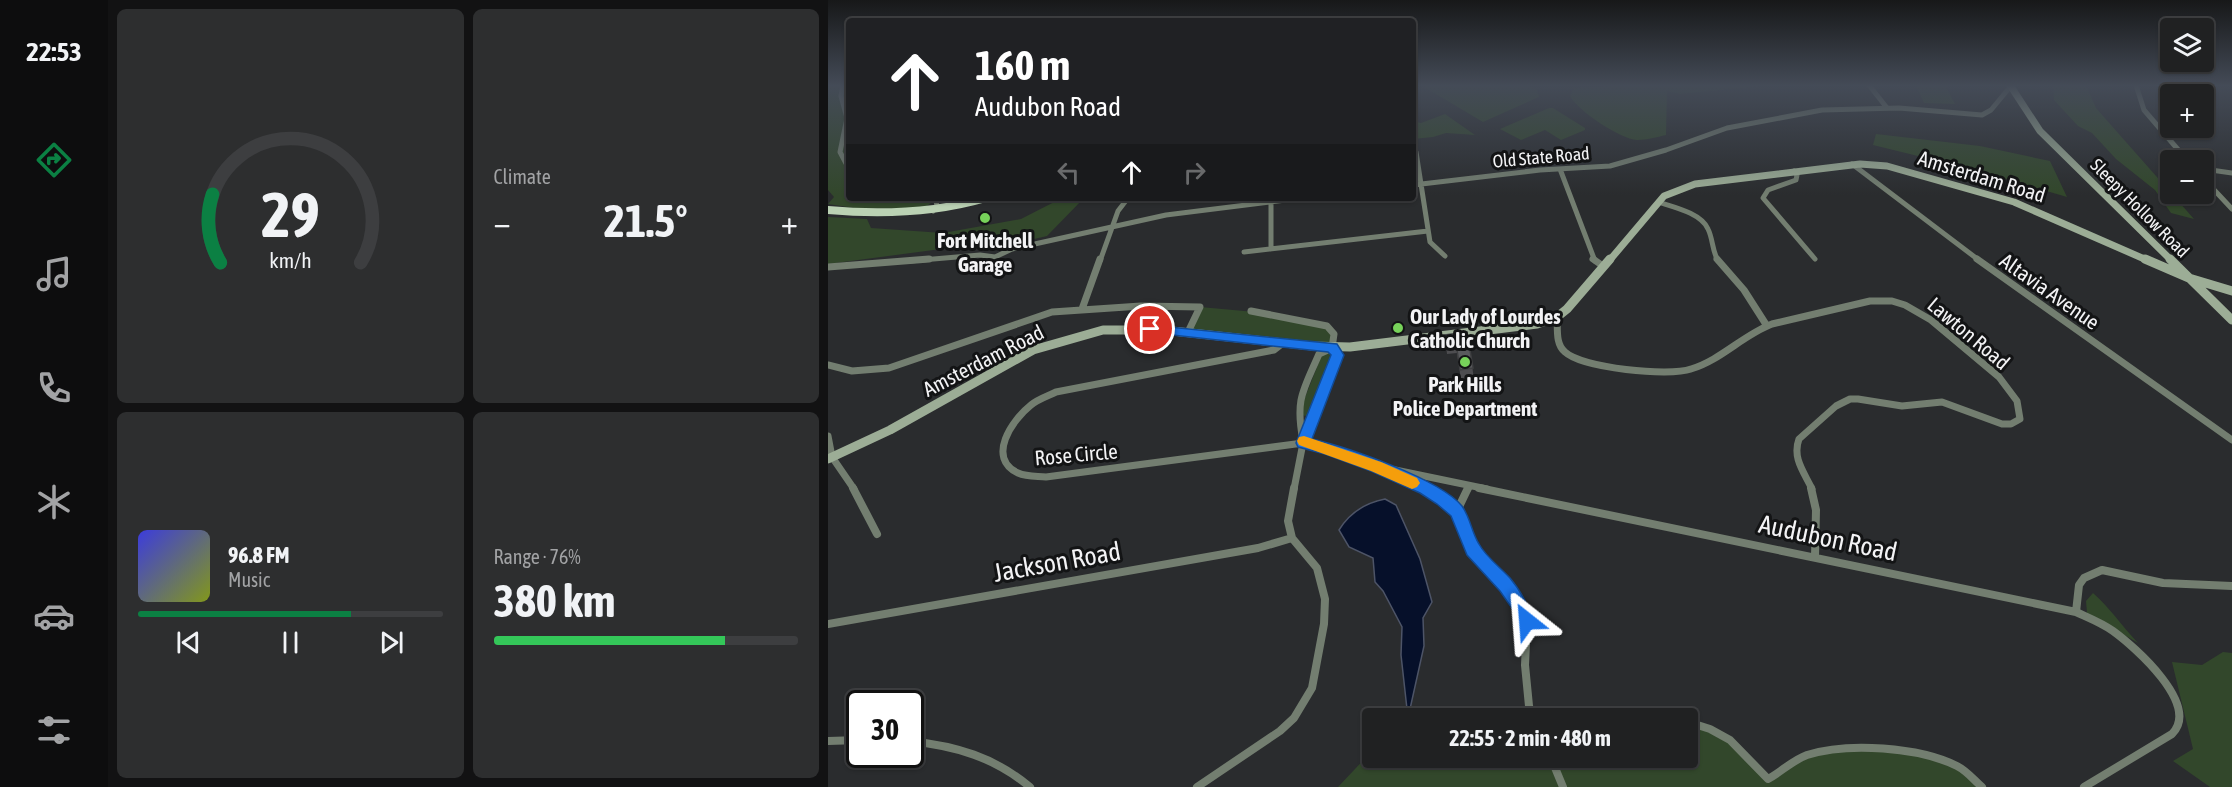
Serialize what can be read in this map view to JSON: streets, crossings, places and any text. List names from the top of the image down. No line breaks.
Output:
{"streets":{"street":["Old State Road","Amsterdam Road","Sleepy Hollow Road","Altavia Avenue","Lawton Road","Rose Circle","Audubon Road","Jackson Road"]},"crossings":[["Amsterdam Road","Sleepy Hollow Road"],["Amsterdam Road","Altavia Avenue"],["Amsterdam Road","Lawton Road"],["Amsterdam Road","Rose Circle"],["Lawton Road","Audubon Road"],["Rose Circle","Audubon Road"]],"places":["Fort Mitchell Garage","Our Lady of Lourdes Catholic Church","Park Hills Police Department"],"page":{"tabs":"22:53","tile":["Climate",["Range · 76%","380 km"]],"map_buttons":["+","−"],"turn":["160 m","Audubon Road"],"heat":["−","21.5°","+"],"song":["96.8 FM","Music"],"limit":"30","trip":"22:55 · 2 min · 480 m","gauge":["29","km/h"]}}
